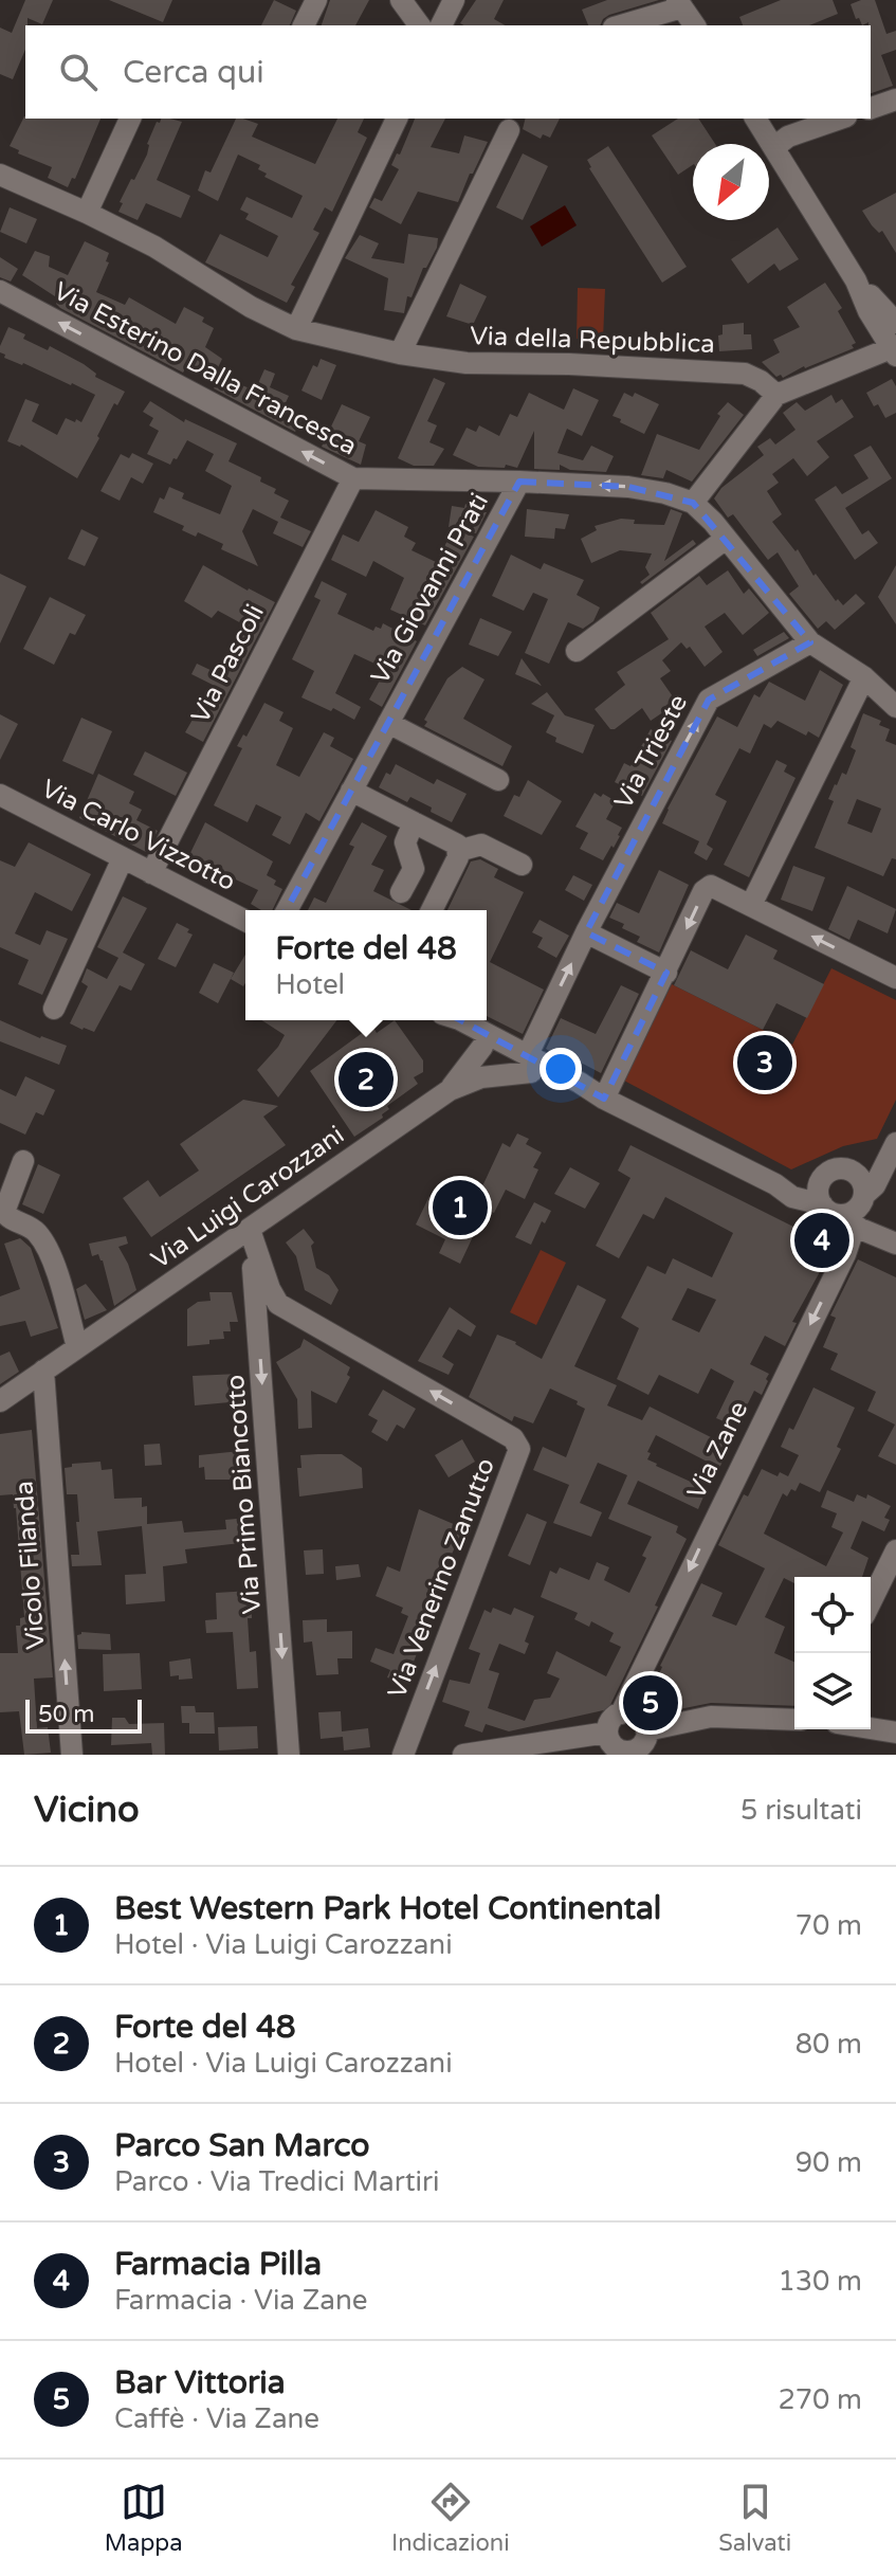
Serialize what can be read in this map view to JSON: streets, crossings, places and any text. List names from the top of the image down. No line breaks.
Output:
{"streets":{"street":["Via della Repubblica","Via Esterino Dalla Francesca","Via Giovanni Prati","Via Pascoli","Via Trieste","Via Carlo Vizzotto","Via Luigi Carozzani","Via Zane","Via Primo Biancotto","Vicolo Filanda","Via Venerino Zanutto"]},"crossings":[["Via Esterino Dalla Francesca","Via Giovanni Prati"],["Via Esterino Dalla Francesca","Via Pascoli"],["Via Pascoli","Via Carlo Vizzotto"],["Via Luigi Carozzani","Via Primo Biancotto"],["Via Luigi Carozzani","Vicolo Filanda"]],"one_way":["Via Esterino Dalla Francesca","Via Zane","Via Primo Biancotto","Vicolo Filanda"],"scale_bar":"50 m","north":"bottom left","page":{"search":"Cerca qui","popup":["Forte del 48","Hotel"],"pins":["3","2","1","4","5"],"scale":"50 m","heading":["Vicino","5 risultati"],"list":[{"mark":"1","name":"Best Western Park Hotel Continental","note":"Hotel · Via Luigi Carozzani","value":"70 m"},{"mark":"2","name":"Forte del 48","note":"Hotel · Via Luigi Carozzani","value":"80 m"},{"mark":"3","name":"Parco San Marco","note":"Parco · Via Tredici Martiri","value":"90 m"},{"mark":"4","name":"Farmacia Pilla","note":"Farmacia · Via Zane","value":"130 m"},{"mark":"5","name":"Bar Vittoria","note":"Caffè · Via Zane","value":"270 m"}],"nav":["Mappa","Indicazioni","Salvati"]}}
